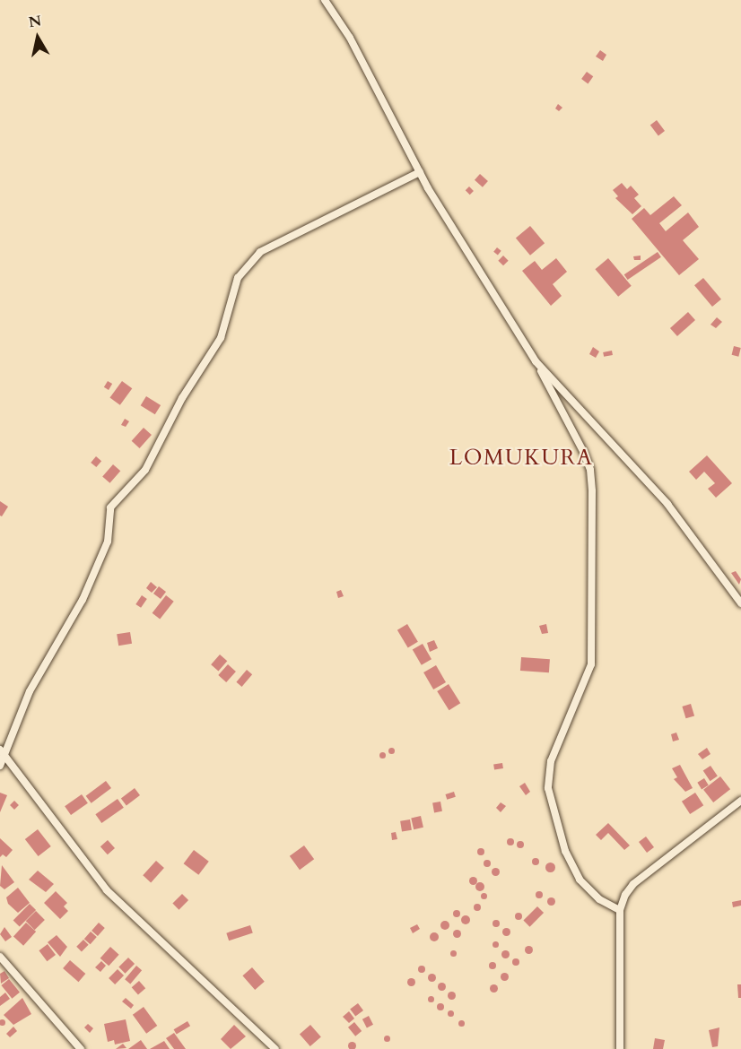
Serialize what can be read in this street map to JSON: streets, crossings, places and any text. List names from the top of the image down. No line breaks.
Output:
{"districts":["LOMUKURA"],"north":"top"}
